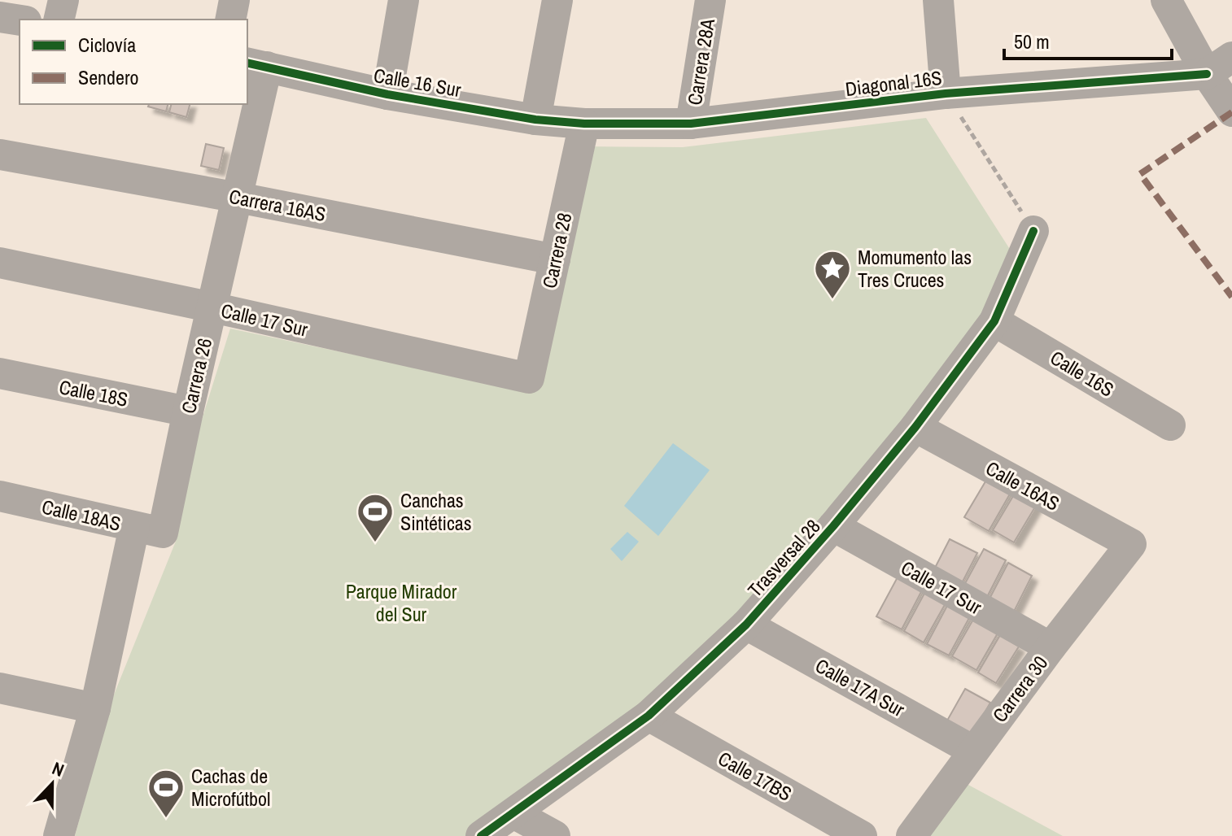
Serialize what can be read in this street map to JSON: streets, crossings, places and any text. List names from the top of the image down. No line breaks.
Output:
{"streets":{"street":["Carrera 28A","Calle 16 Sur","Diagonal 16S","Carrera 16AS","Carrera 28","Calle 17 Sur","Calle 16S","Carrera 26","Calle 18S","Calle 16AS","Calle 18AS","Trasversal 28","Calle 17A Sur","Carrera 30","Calle 17BS"]},"crossings":[["Carrera 28A","Diagonal 16S"],["Calle 16 Sur","Diagonal 16S"],["Calle 16 Sur","Carrera 28"],["Calle 16 Sur","Carrera 26"],["Diagonal 16S","Carrera 28"],["Carrera 16AS","Carrera 28"],["Carrera 16AS","Carrera 26"],["Carrera 28","Calle 17 Sur"],["Calle 17 Sur","Carrera 26"],["Calle 17 Sur","Trasversal 28"],["Calle 17 Sur","Carrera 30"],["Calle 16S","Trasversal 28"],["Carrera 26","Calle 18S"],["Carrera 26","Calle 18AS"],["Calle 16AS","Trasversal 28"],["Calle 16AS","Carrera 30"],["Trasversal 28","Calle 17A Sur"],["Trasversal 28","Calle 17BS"],["Calle 17A Sur","Carrera 30"]],"parks":["Parque Mirador del Sur"],"places":{"place":["Momumento las Tres Cruces"],"sports":["Canchas Sintéticas","Cachas de Microfútbol"]},"legend":["Ciclovía","Sendero"],"scale_bar":"50 m","north":"top"}
